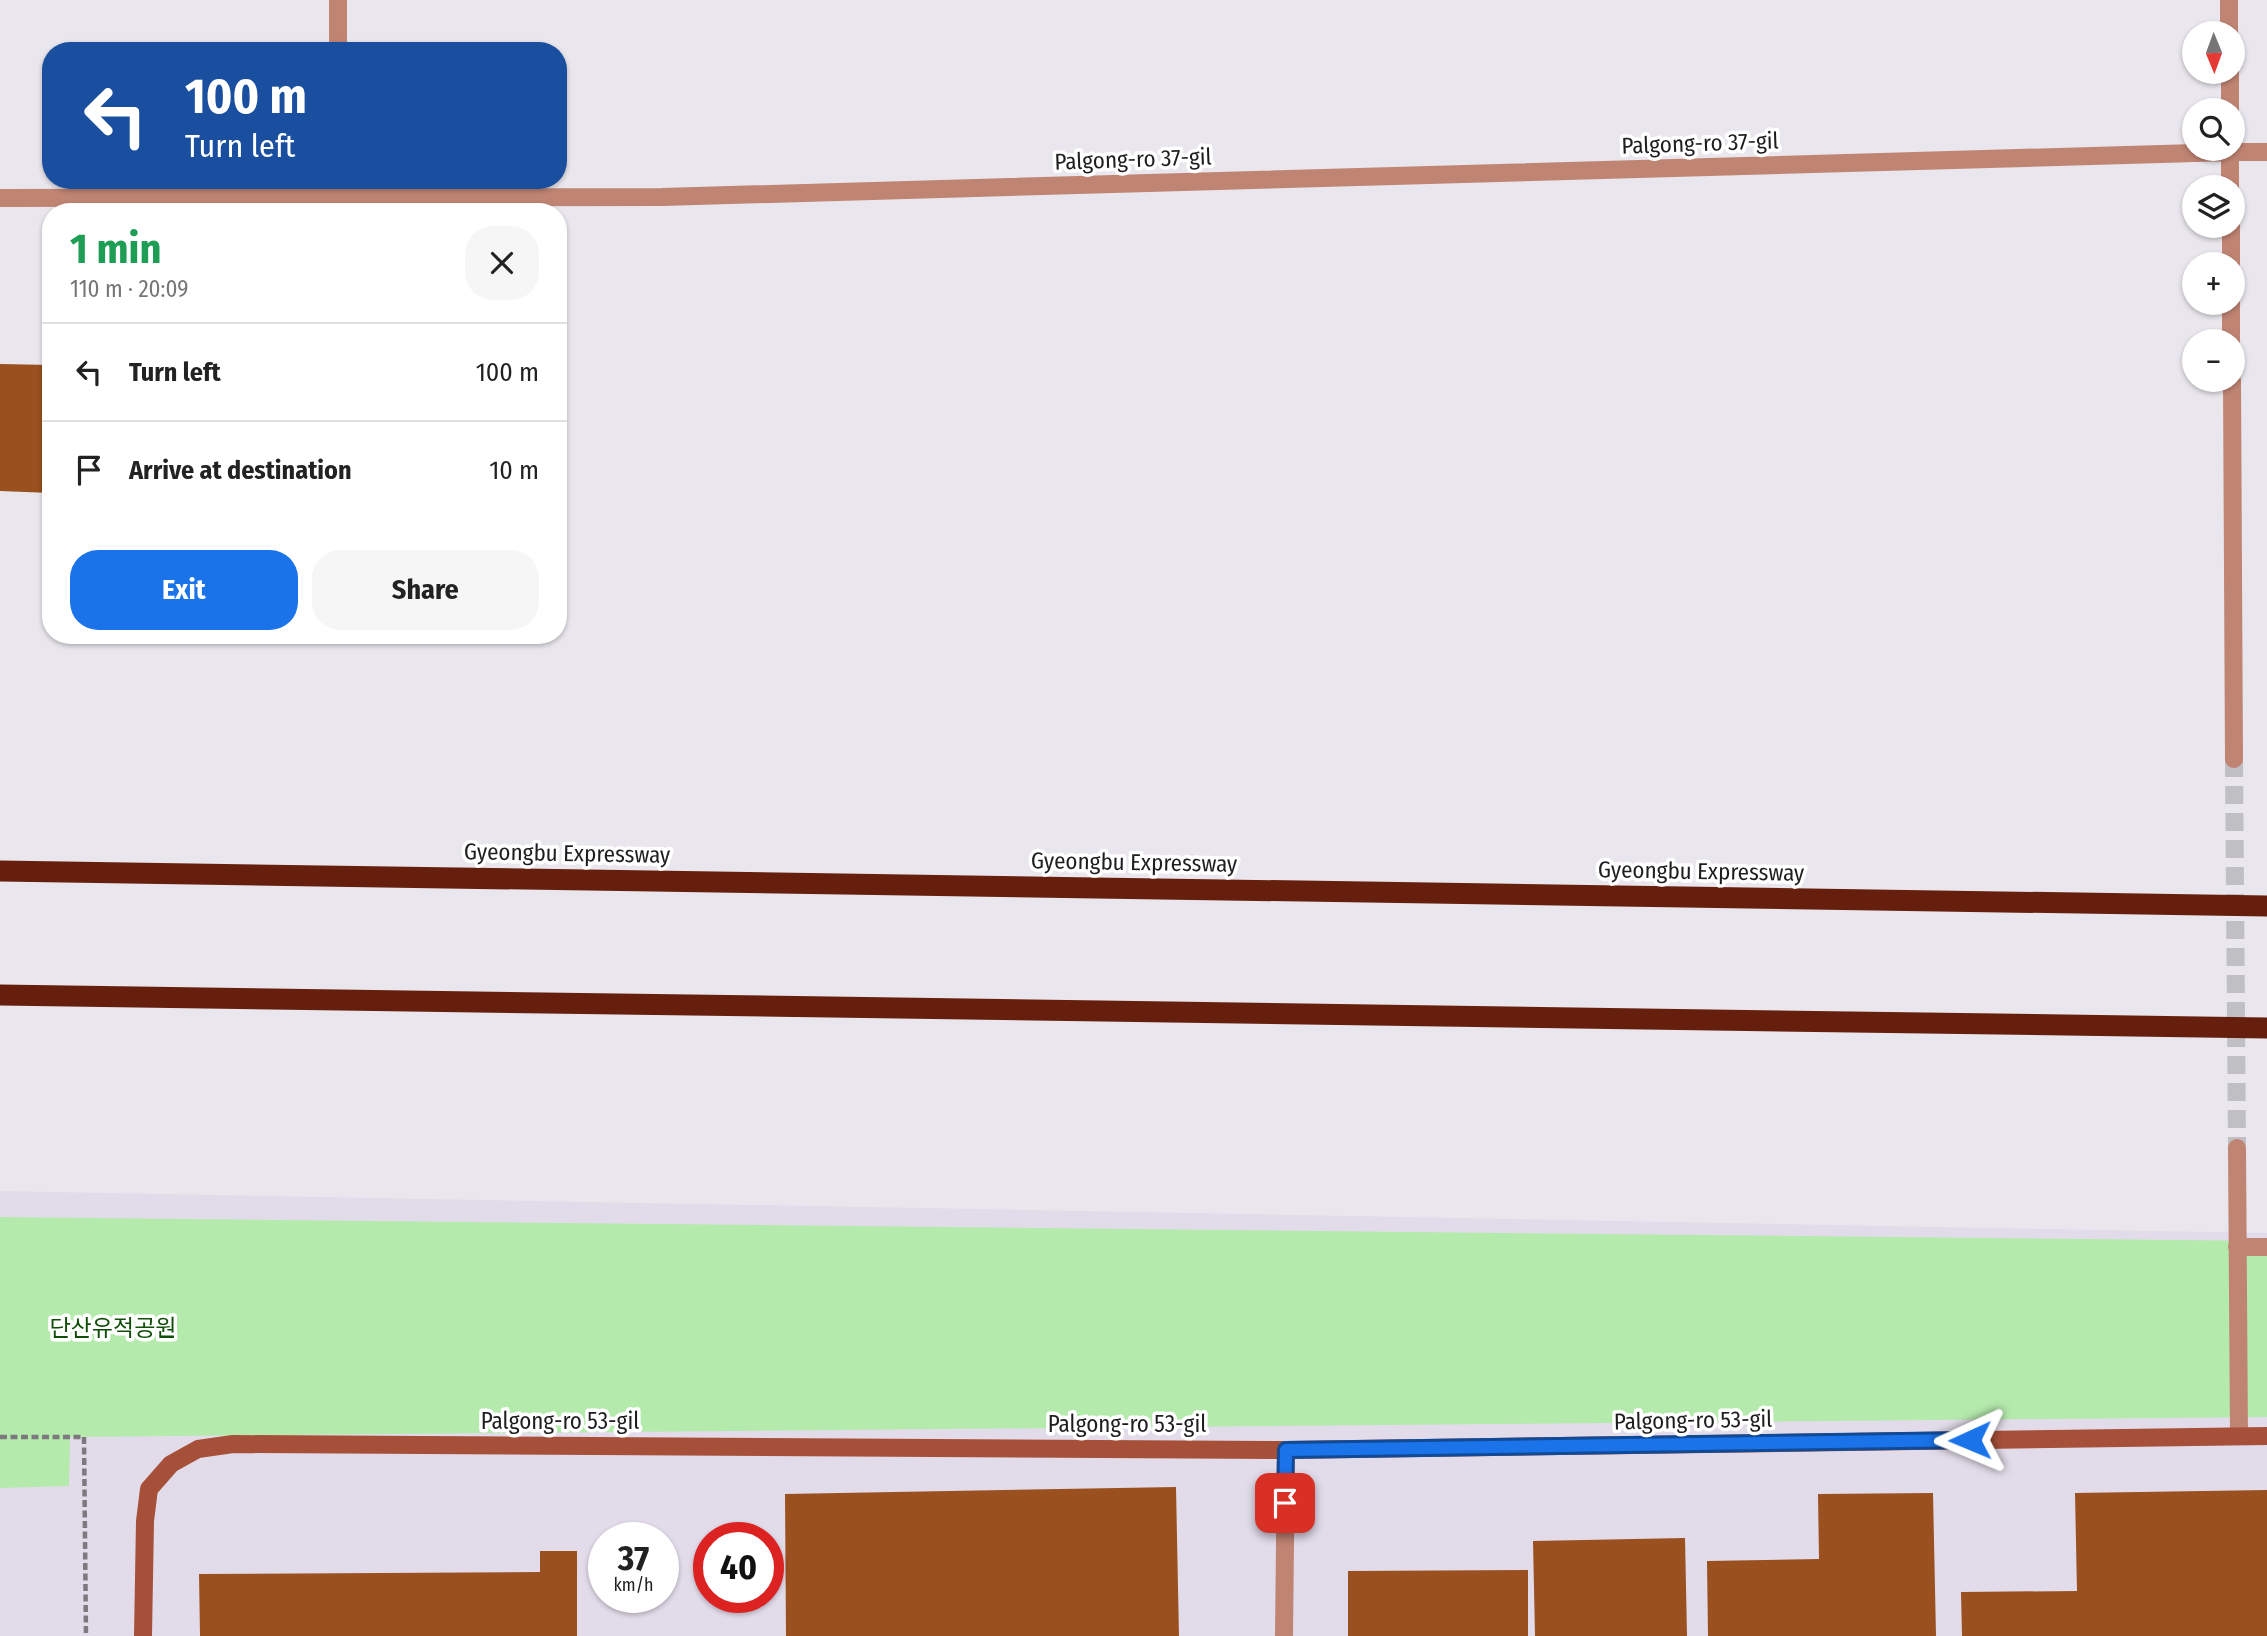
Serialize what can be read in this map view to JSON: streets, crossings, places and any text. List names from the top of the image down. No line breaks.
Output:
{"streets":{"highway":["Gyeongbu Expressway"],"street":["Palgong-ro 37-gil","Palgong-ro 53-gil"]},"parks":["단산유적공원"],"north":"bottom","page":{"map_buttons":["+","−"],"turn":["100 m","Turn left"],"heading":["1 min","110 m · 20:09"],"list":[{"name":"Turn left","value":"100 m"},{"name":"Arrive at destination","value":"10 m"}],"buttons":["Exit","Share"],"speed":"37 km/h","limit":"40"}}
